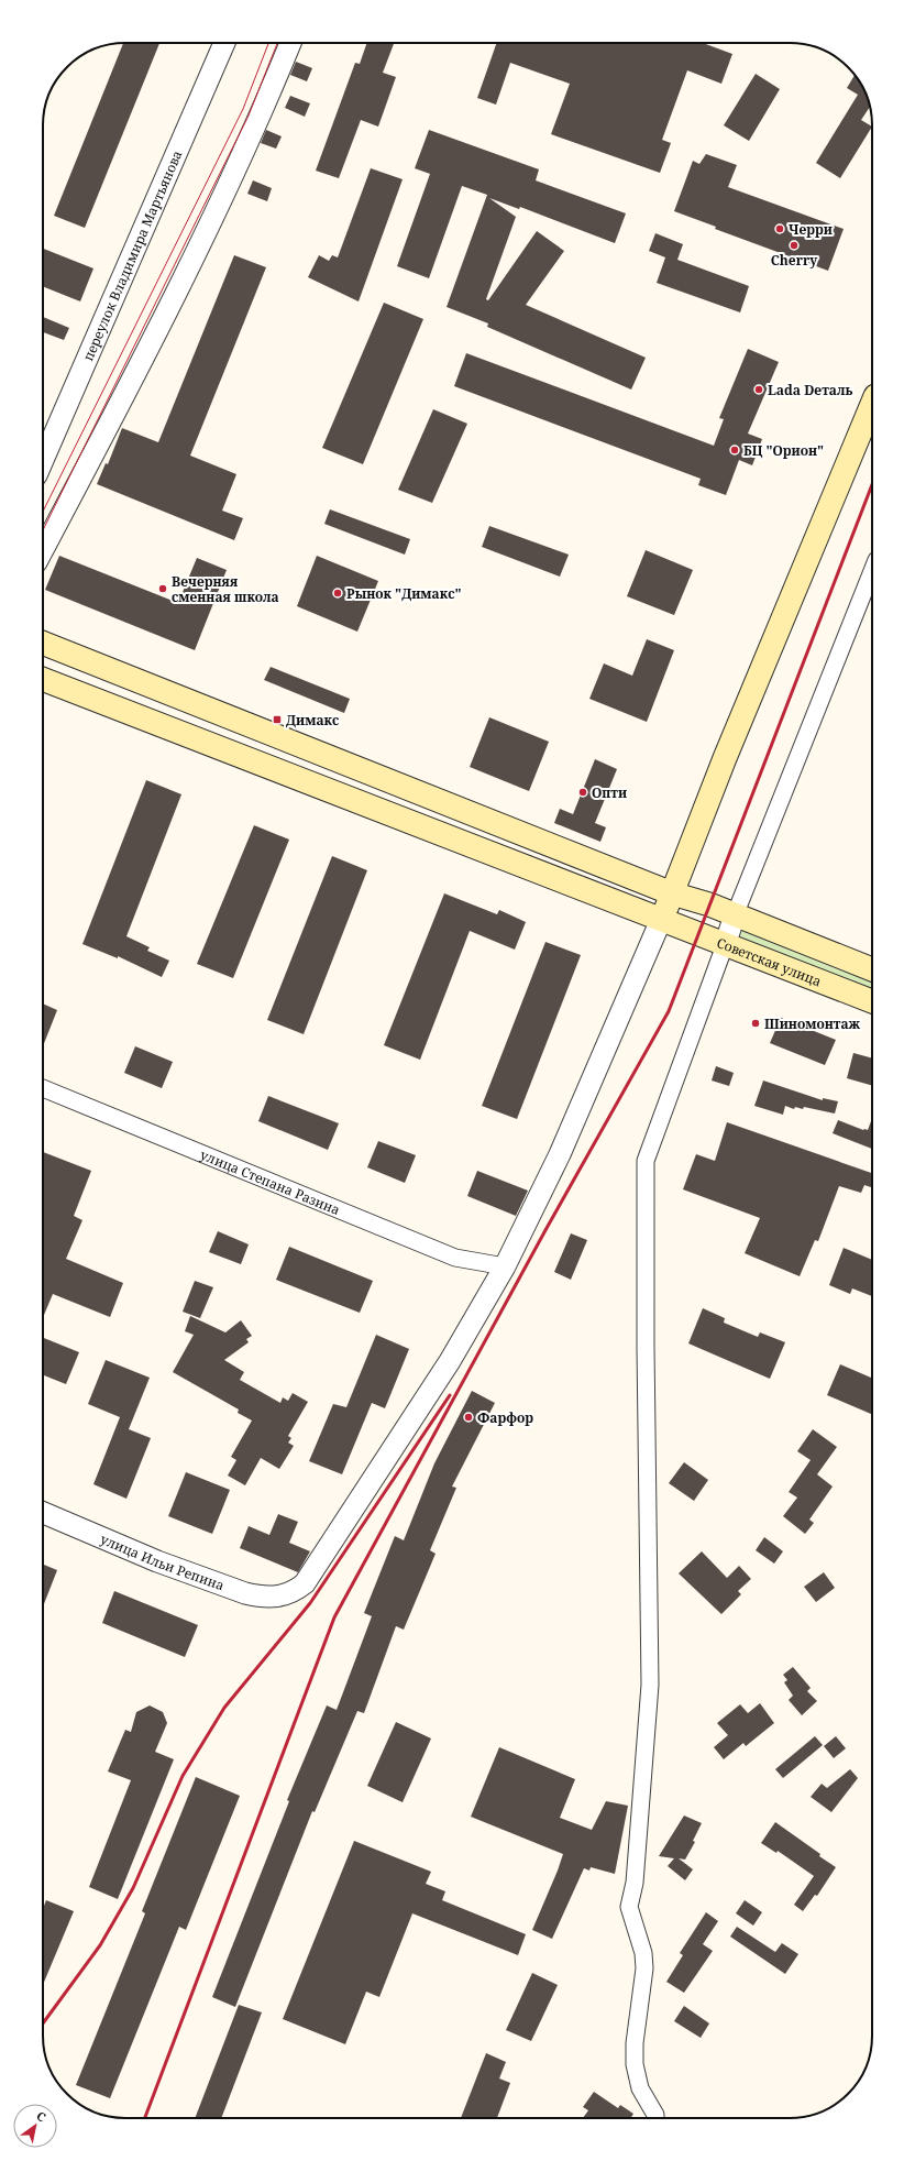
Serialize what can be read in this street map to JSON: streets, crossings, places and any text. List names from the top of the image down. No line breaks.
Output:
{"streets":{"main road":["Советская улица"],"street":["переулок Владимира Мартьянова","улица Степана Разина","улица Ильи Репина"]},"crossings":[["улица Степана Разина","улица Ильи Репина"]],"places":{"other":["Черри","Cherry","Lada Dеталь","БЦ \"Орион\"","Вечерняя сменная школа","Рынок \"Димакс\"","Опти","Шиномонтаж","Фарфор"],"transit":["Димакс"]},"north":"top right"}
